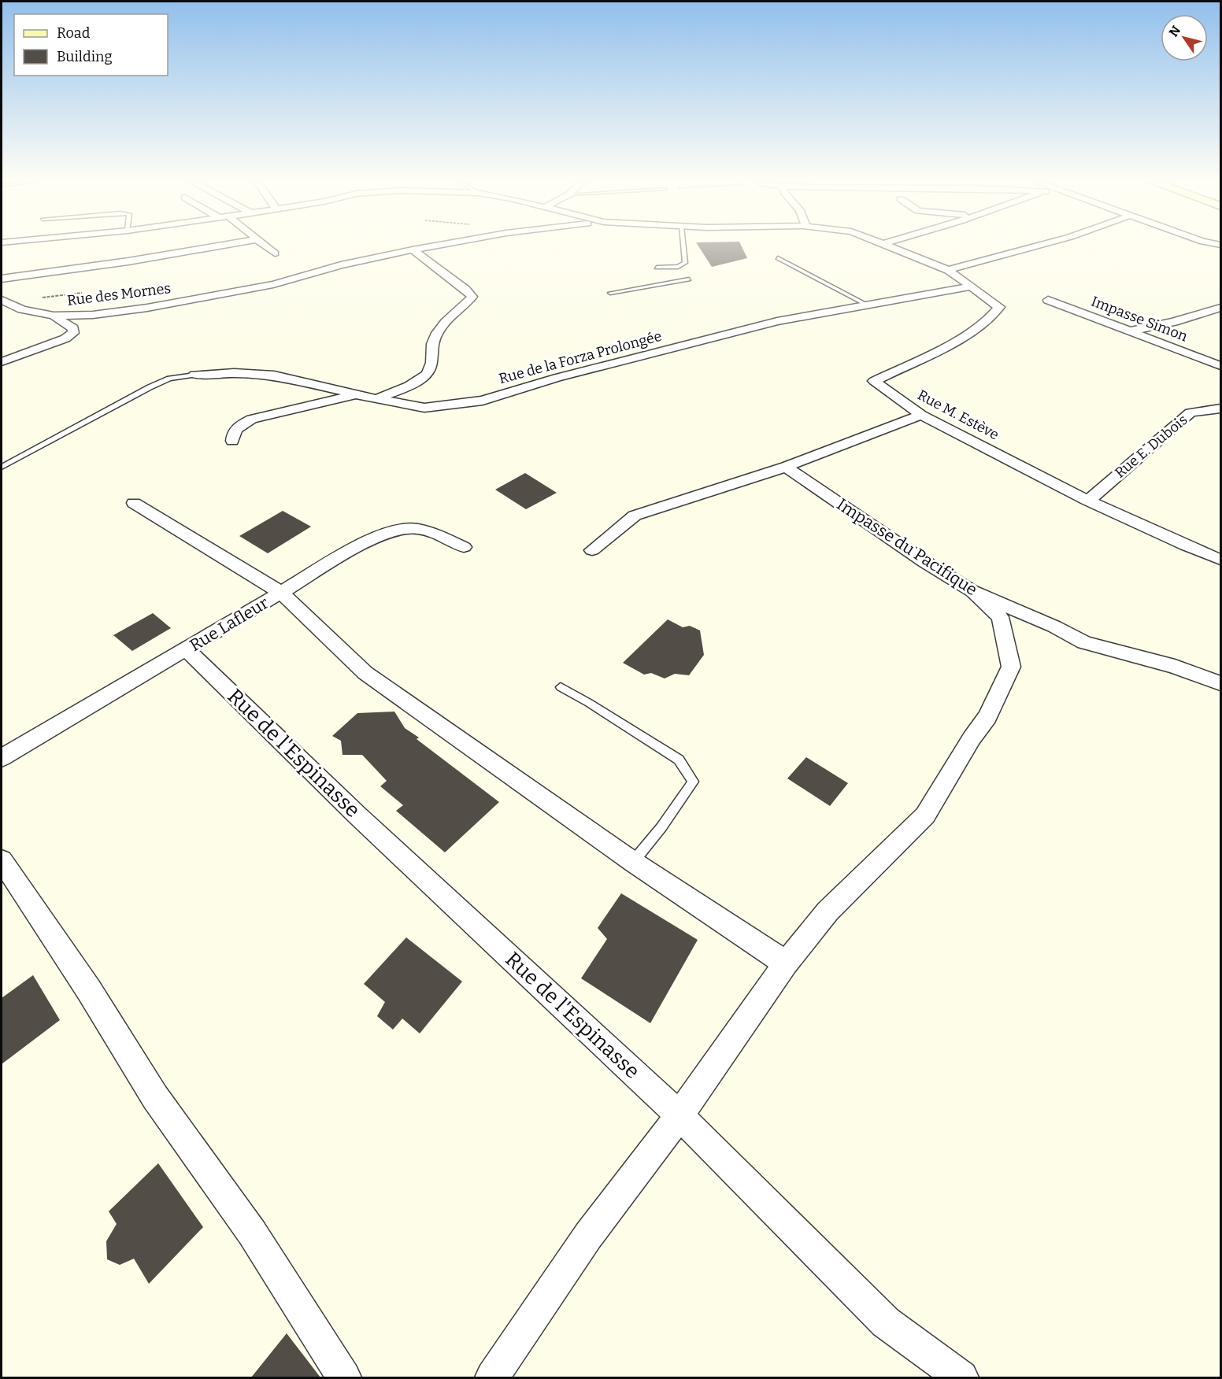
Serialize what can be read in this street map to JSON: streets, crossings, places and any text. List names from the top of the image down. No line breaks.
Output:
{"streets":{"street":["Rue des Mornes","Impasse Simon","Rue de la Forza Prolongée","Rue M. Estève","Rue E. Dubois","Impasse du Pacifique","Rue Lafleur","Rue de l'Espinasse"]},"crossings":[["Rue de la Forza Prolongée","Rue M. Estève"],["Rue M. Estève","Rue E. Dubois"],["Rue Lafleur","Rue de l'Espinasse"]],"legend":["Road","Building"],"north":"top left"}
